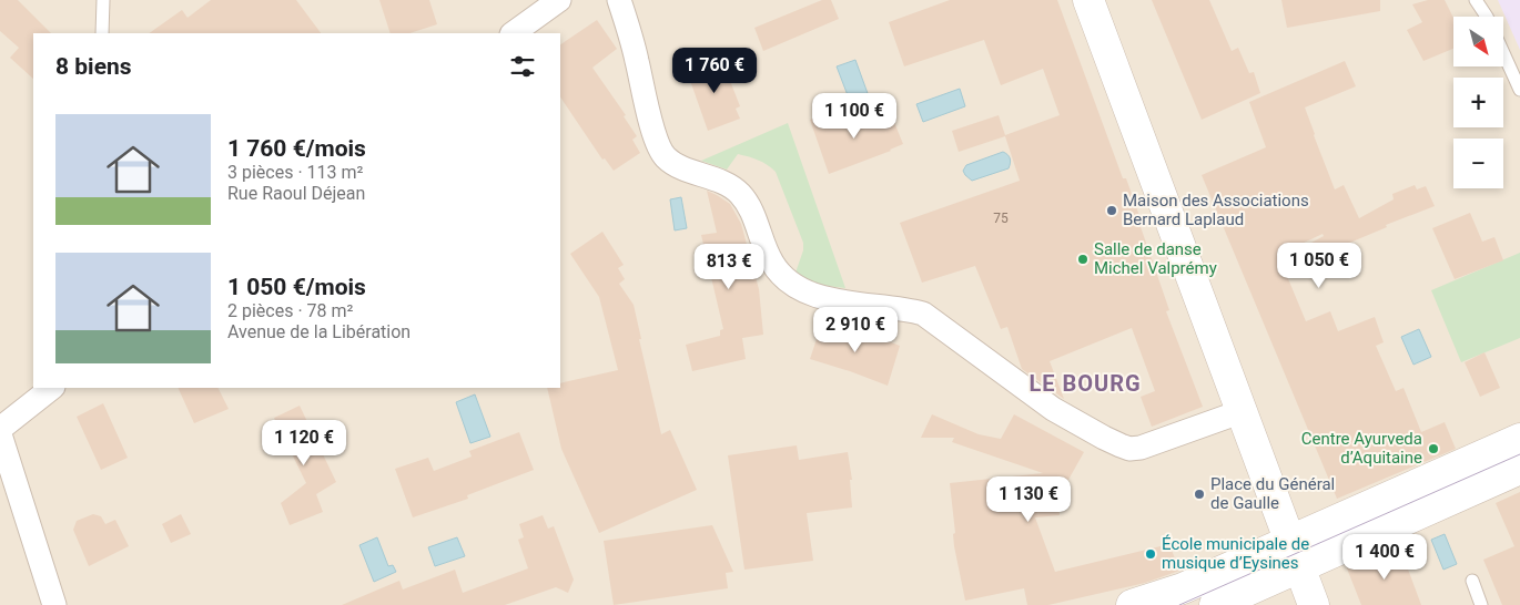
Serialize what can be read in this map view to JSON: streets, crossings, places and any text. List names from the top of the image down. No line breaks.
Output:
{"districts":["LE BOURG"],"places":["Maison des Associations Bernard Laplaud","Salle de danse Michel Valprémy","Centre Ayurveda d’Aquitaine","Place du Général de Gaulle","École municipale de musique d’Eysines"],"house_numbers":["75"],"north":"bottom right","page":{"map_buttons":["+","−"],"heading":"8 biens","price":["1 760 €","1 100 €","1 050 €","813 €","2 910 €","1 120 €","1 130 €","1 400 €"],"list":[{"name":"1 760 €/mois","note":"3 pièces · 113 m² · Rue Raoul Déjean"},{"name":"1 050 €/mois","note":"2 pièces · 78 m² · Avenue de la Libération"}]}}
